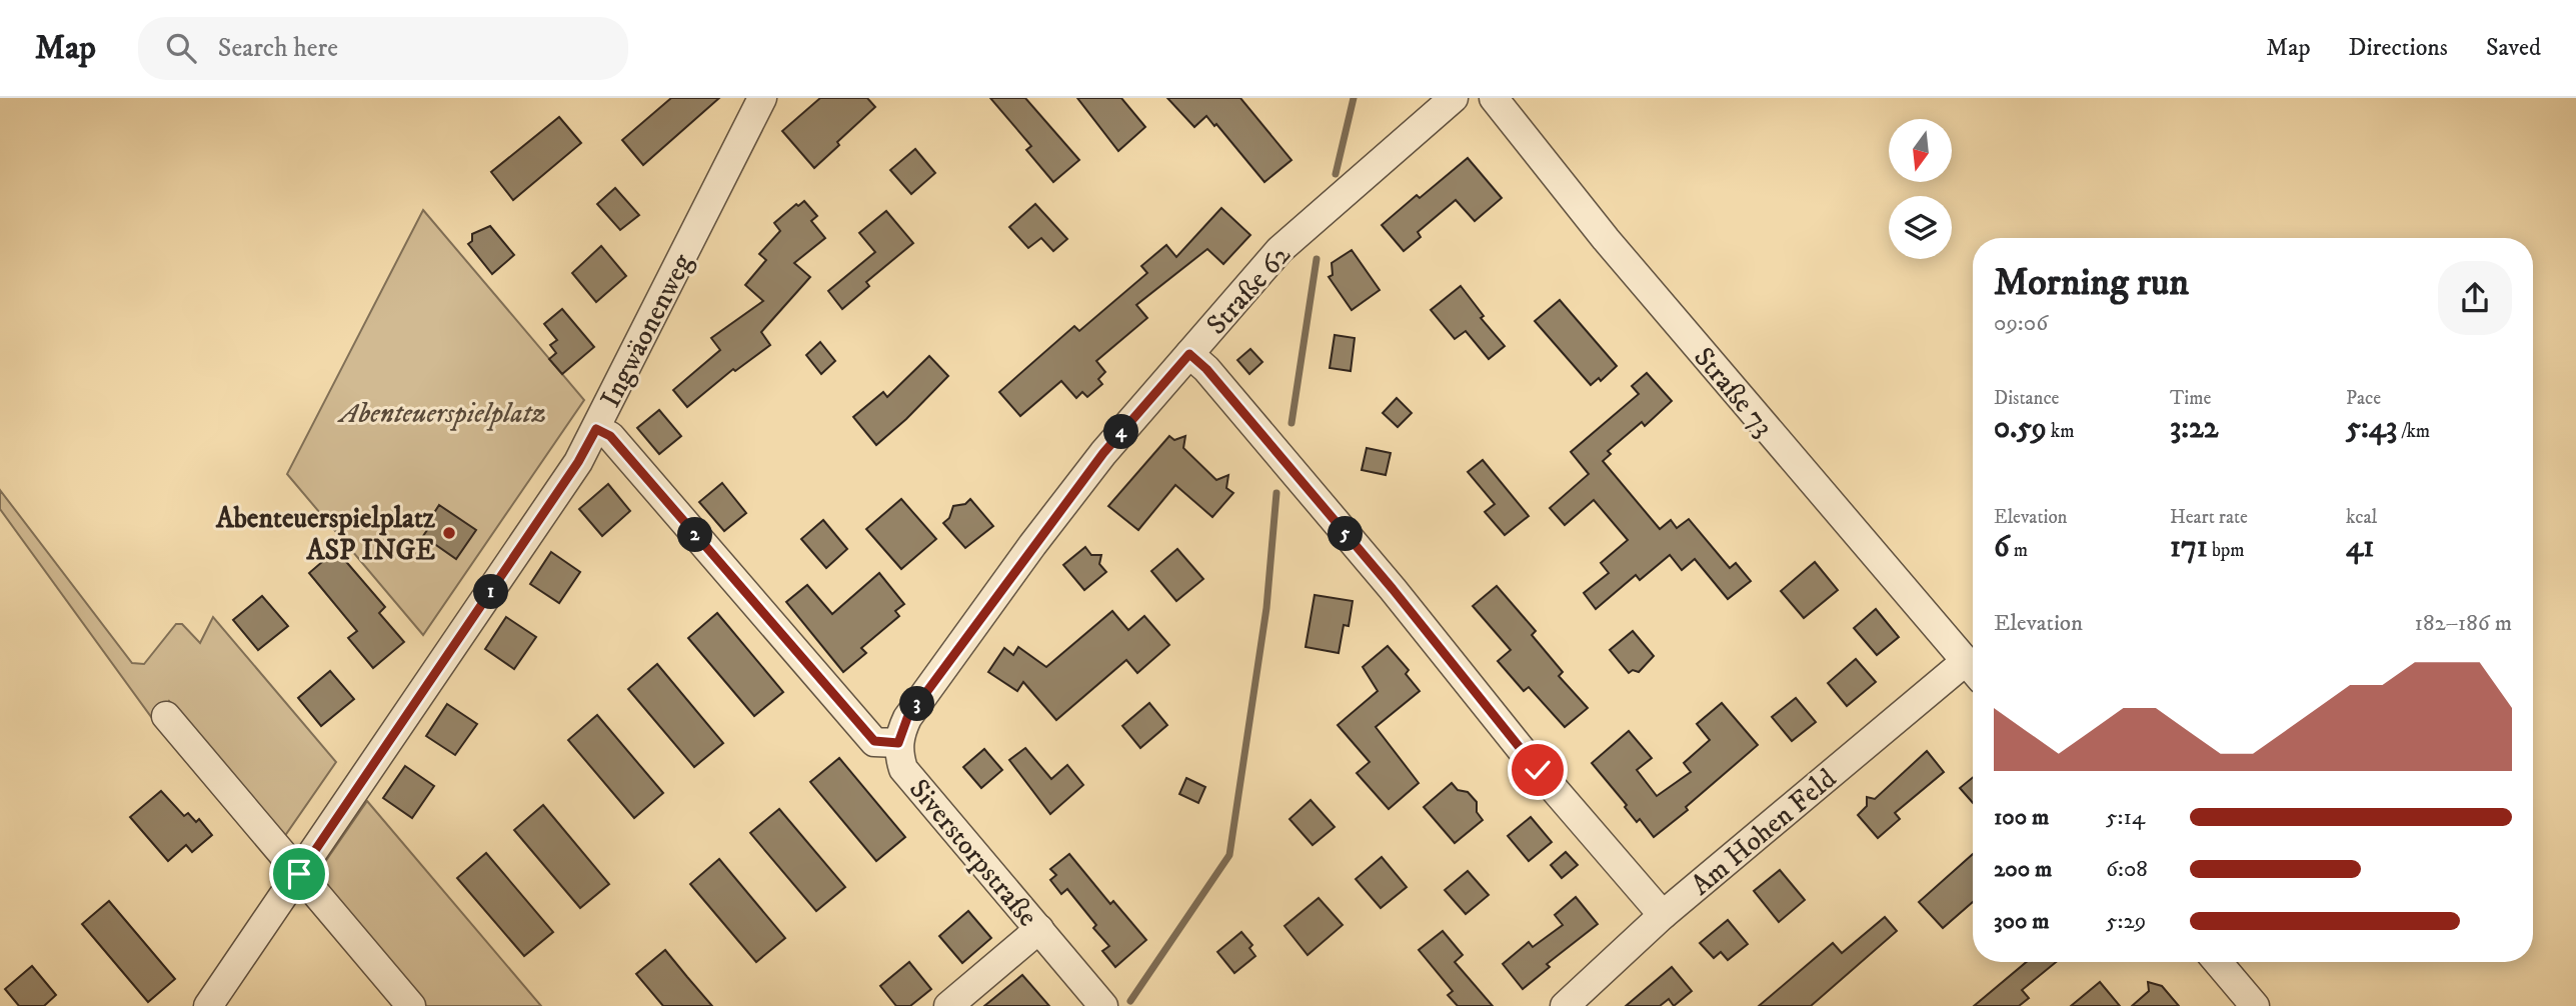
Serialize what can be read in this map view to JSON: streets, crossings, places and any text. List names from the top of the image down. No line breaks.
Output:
{"streets":{"street":["Straße 62","Ingwäonenweg","Straße 73","Am Hohen Feld","Siverstorpstraße"]},"crossings":[["Straße 62","Siverstorpstraße"],["Ingwäonenweg","Siverstorpstraße"]],"parks":["Abenteuerspielplatz"],"places":["Abenteuerspielplatz ASP INGE"],"north":"bottom","page":{"header":"Map","search":"Search here","nav":["Map","Directions","Saved"],"heading":["Morning run","09:06"],"stats":[["Distance","0.59 km"],["Time","3:22"],["Pace","5:43 /km"],["Elevation","6 m"],["Heart rate","171 bpm"],["kcal","41"]],"pins":["4","5","2","1","3"],"chart":["Elevation","182–186 m"],"list":[{"name":"100 m","note":"5:14"},{"name":"200 m","note":"6:08"},{"name":"300 m","note":"5:29"}]}}
